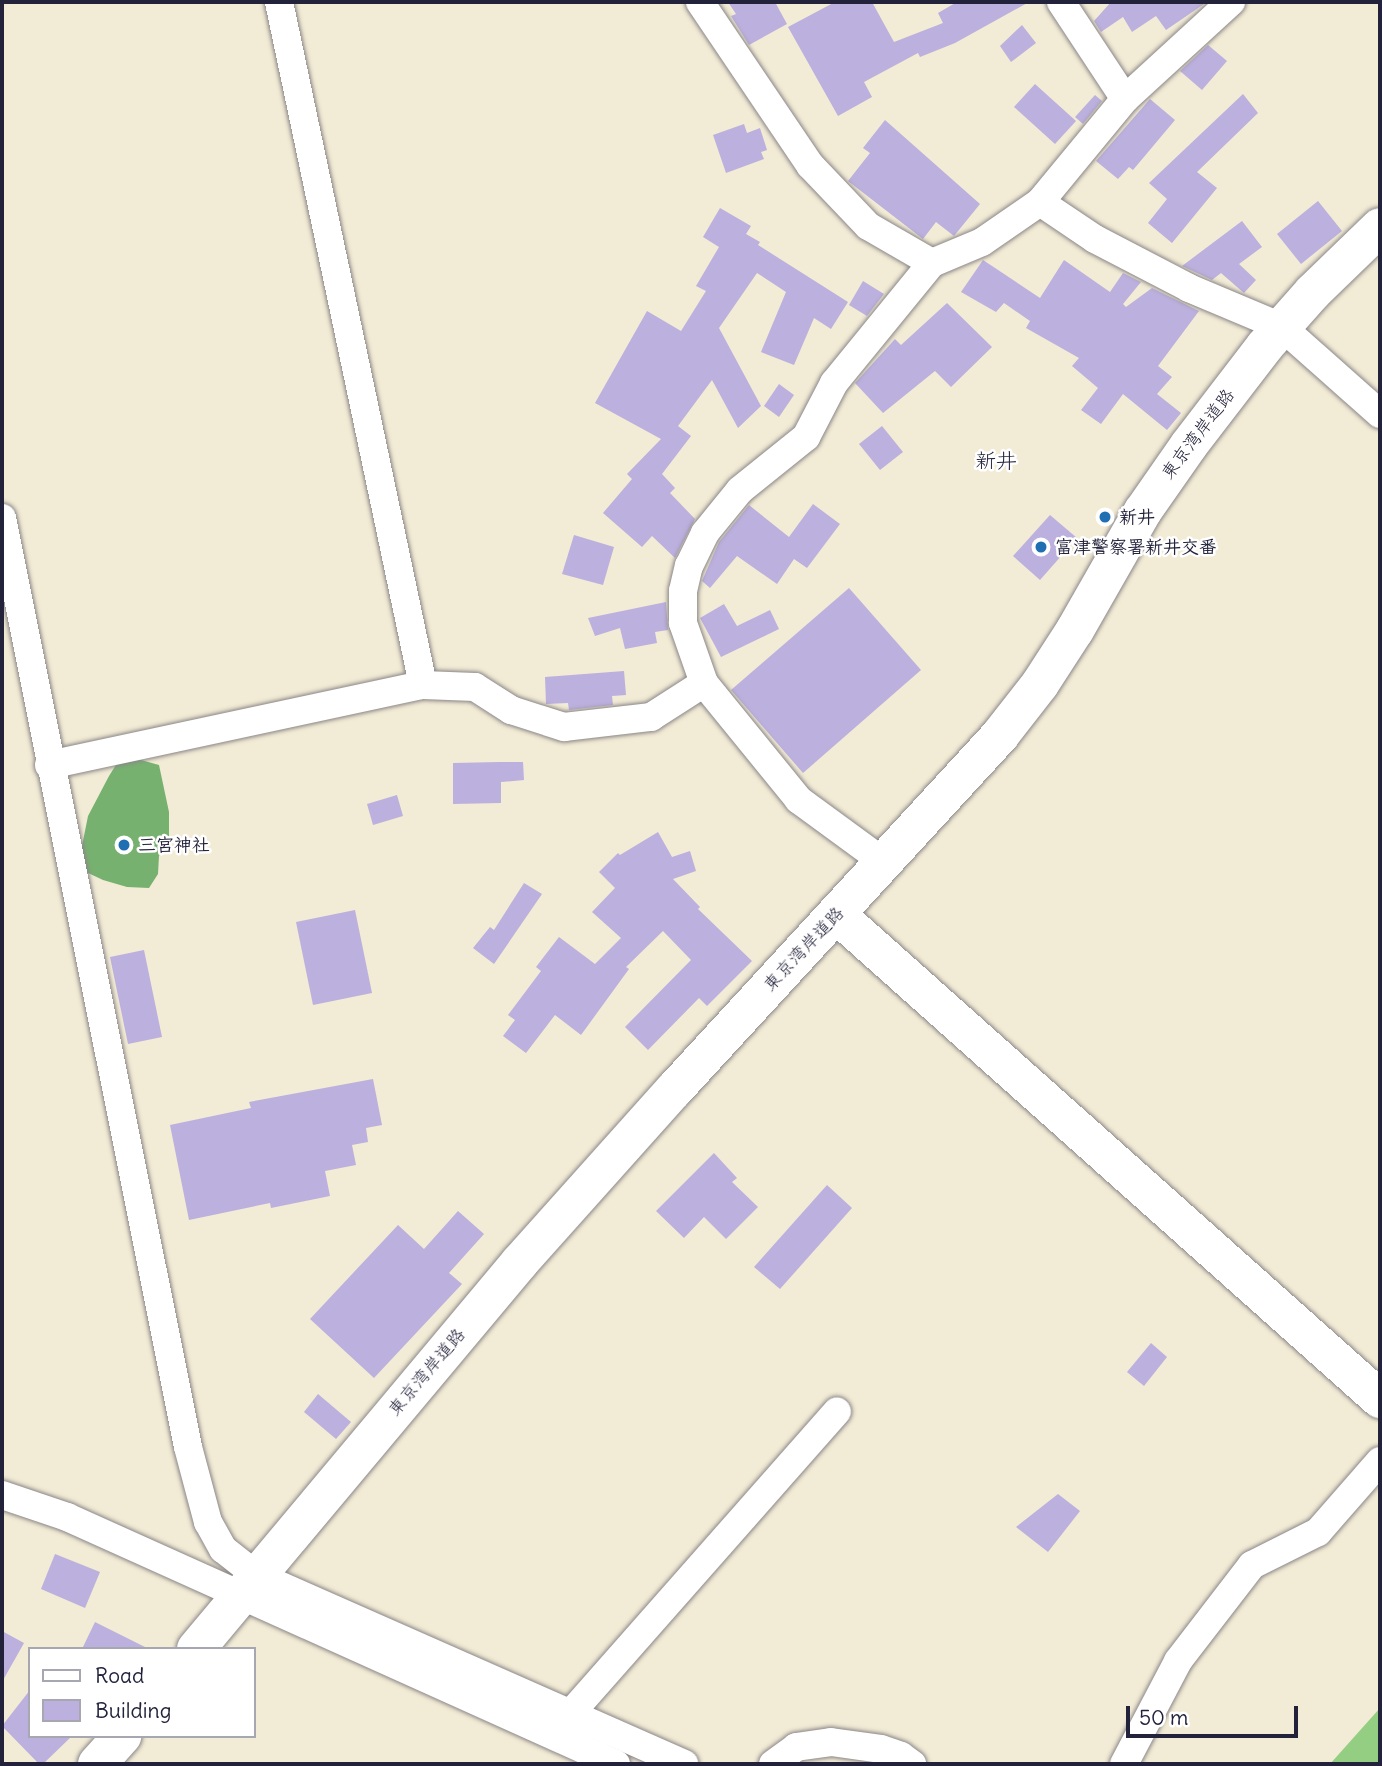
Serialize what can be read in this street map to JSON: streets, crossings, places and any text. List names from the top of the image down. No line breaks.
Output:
{"streets":{"main road":["東京湾岸道路"]},"districts":["新井"],"places":["新井","富津警察署新井交番","三宮神社"],"legend":["Road","Building"],"scale_bar":"50 m"}
